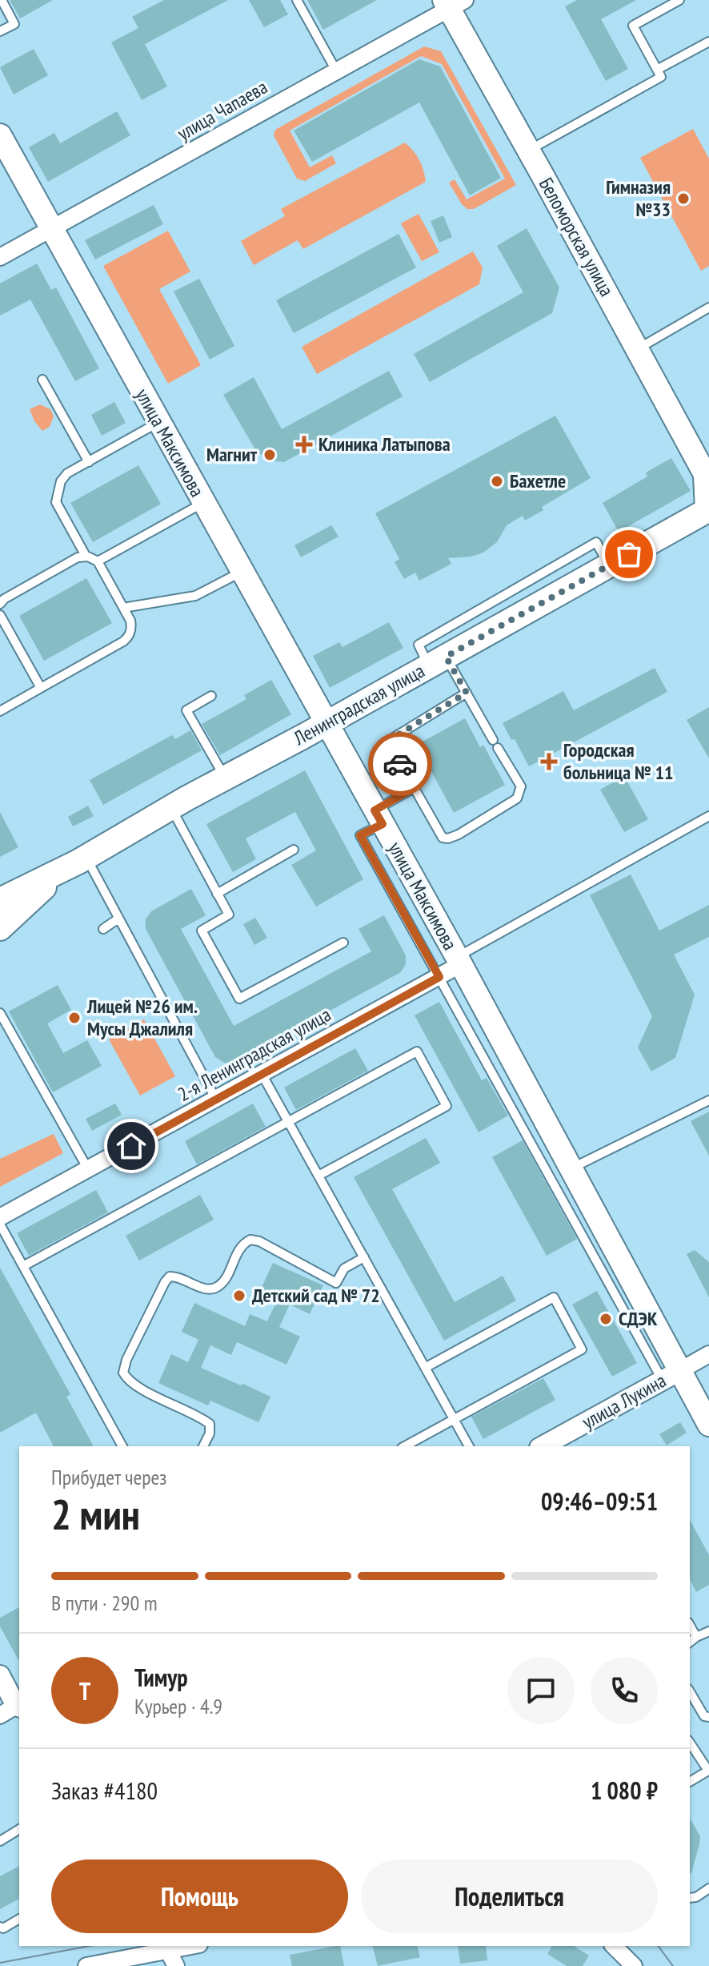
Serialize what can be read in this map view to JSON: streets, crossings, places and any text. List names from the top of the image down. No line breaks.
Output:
{"streets":{"main road":["Беломорская улица","улица Максимова","Ленинградская улица"],"street":["улица Чапаева","2-я Ленинградская улица","улица Лукина"]},"crossings":[["улица Чапаева","Беломорская улица"],["улица Чапаева","улица Максимова"],["Беломорская улица","Ленинградская улица"],["улица Максимова","Ленинградская улица"],["улица Максимова","2-я Ленинградская улица"],["улица Максимова","улица Лукина"]],"places":{"other":["Гимназия №33","Магнит","Бахетле","Лицей №26 им. Мусы Джалиля","Детский сад № 72","СДЭК"],"health":["Клиника Латыпова","Городская больница № 11"]},"page":{"heading":["2 мин","Прибудет через","09:46–09:51"],"panel":["Тимур","Курьер · 4.9","Заказ #4180","1 080 ₽"],"bar":"В пути · 290 m","round":"Т","buttons":["Помощь","Поделиться"]}}
